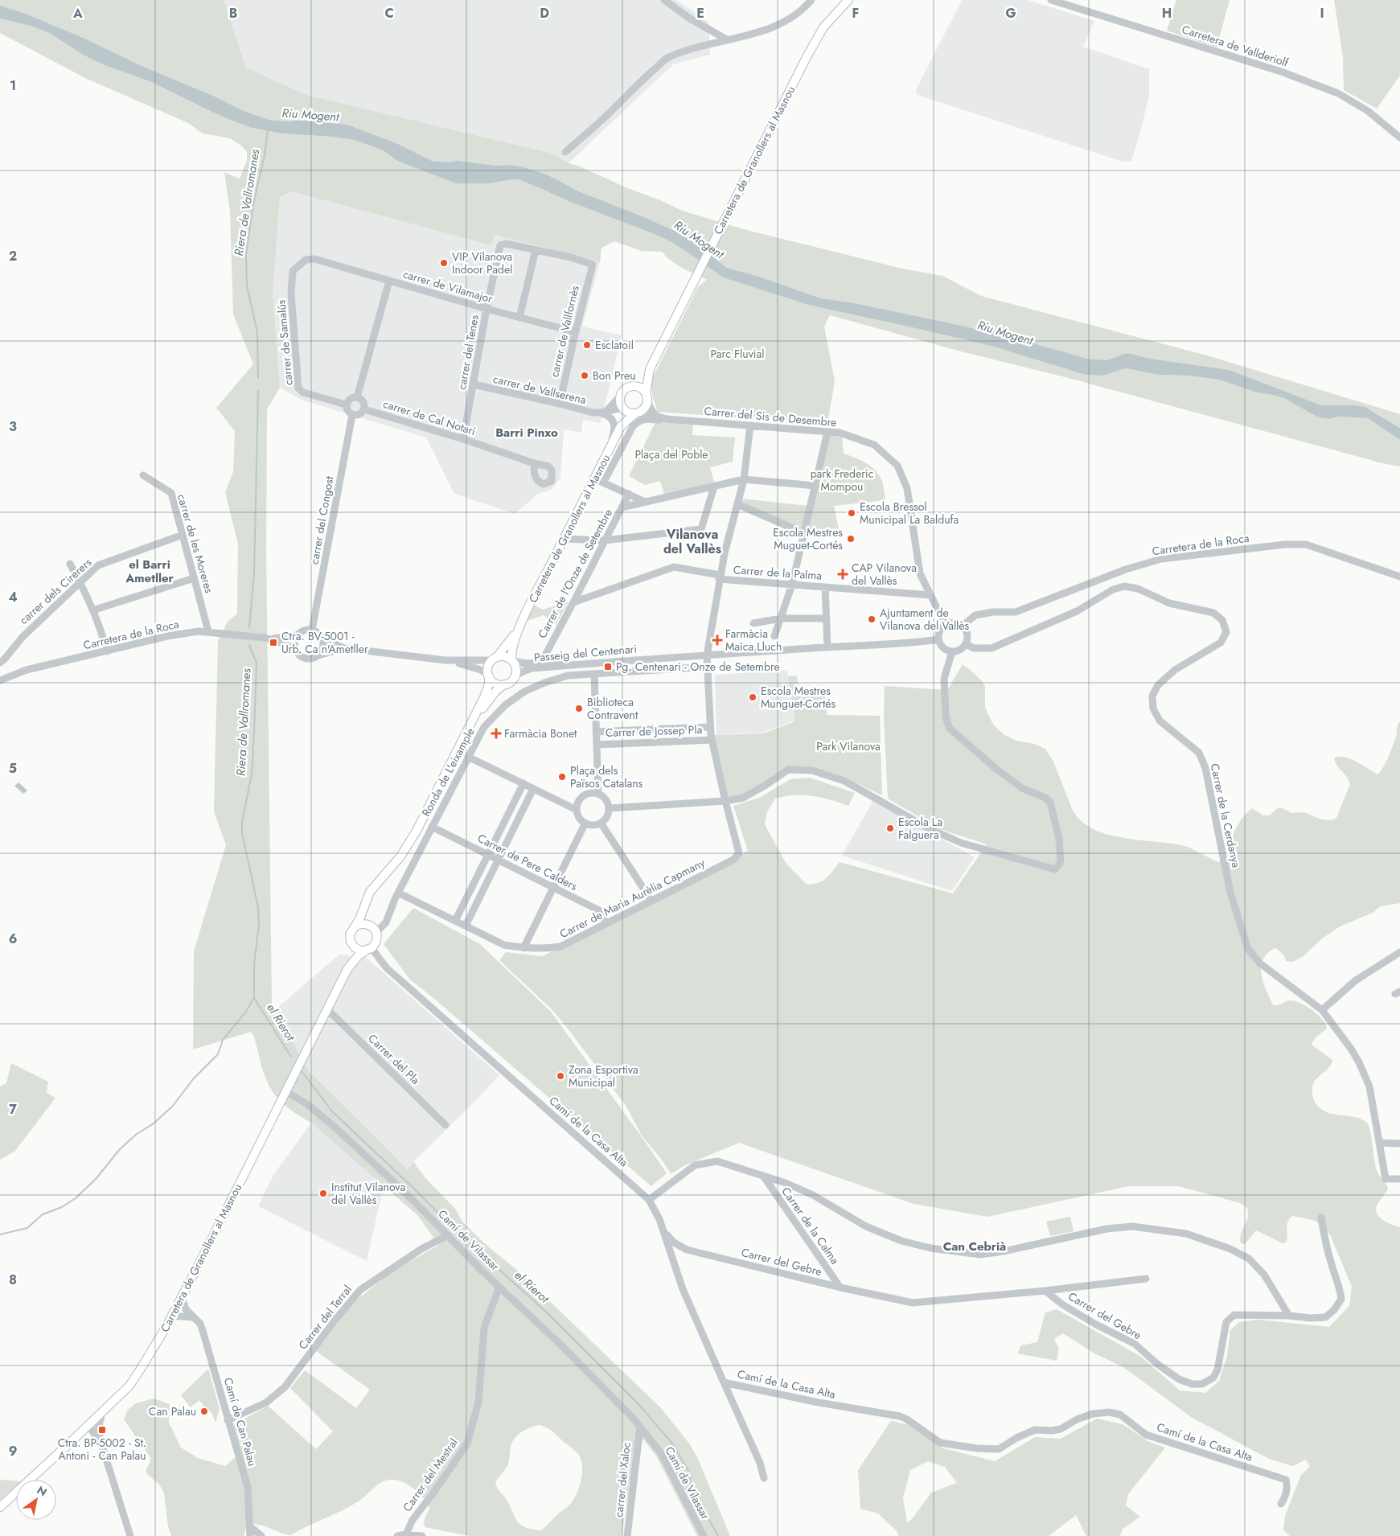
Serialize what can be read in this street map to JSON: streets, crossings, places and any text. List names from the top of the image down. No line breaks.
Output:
{"streets":{"main road":["Carretera de Granollers al Masnou"],"street":["Carretera de Vallderiolf","carrer de Vilamajor","carrer de Vallfornès","carrer de Samalús","carrer del Tenes","carrer de Vallserena","Carrer del Sis de Desembre","carrer de Cal Notari","carrer del Congost","carrer de les Moreres","Carretera de la Roca","Carrer de la Palma","Carrer de l'Onze de Setembre","carrer dels Cirerers","Passeig del Centenari","Carrer de Jossep Pla","Ronda de L'eixample","Carrer de la Cerdanya","Carrer de Pere Calders","Carrer de Maria Aurèlia Capmany","Carrer del Pla","Camí de la Casa Alta","Carrer de la Calma","Camí de Vilassar","Carrer del Gebre","Carrer del Terral","Camí de Can Palau","Carrer del Mestral","carrer del Xaloc"]},"crossings":[["Carretera de Granollers al Masnou","carrer de Vallserena"],["Carretera de Granollers al Masnou","Carrer del Sis de Desembre"],["Carretera de Granollers al Masnou","Passeig del Centenari"],["Carretera de Granollers al Masnou","Ronda de L'eixample"],["Carretera de Granollers al Masnou","Carrer del Pla"],["Carretera de Granollers al Masnou","Camí de la Casa Alta"],["Carretera de Granollers al Masnou","Camí de Vilassar"],["Carretera de Granollers al Masnou","Camí de Can Palau"],["carrer de Vilamajor","carrer de Vallfornès"],["carrer de Vilamajor","carrer de Samalús"],["carrer de Vilamajor","carrer del Tenes"],["carrer de Vallfornès","carrer del Tenes"],["carrer de Vallfornès","carrer de Vallserena"],["carrer de Samalús","carrer de Cal Notari"],["carrer de Samalús","carrer del Congost"],["carrer del Tenes","carrer de Vallserena"],["carrer del Tenes","carrer de Cal Notari"],["carrer de Vallserena","Carrer del Sis de Desembre"],["Carrer del Sis de Desembre","Carretera de la Roca"],["Carrer del Sis de Desembre","Carrer de la Palma"],["Carrer del Sis de Desembre","Passeig del Centenari"],["Carrer del Sis de Desembre","Carrer de la Cerdanya"],["carrer de Cal Notari","carrer del Congost"],["carrer del Congost","Carretera de la Roca"],["carrer de les Moreres","Carretera de la Roca"],["carrer de les Moreres","carrer dels Cirerers"],["Carretera de la Roca","Passeig del Centenari"],["Carretera de la Roca","Carrer de la Cerdanya"],["Carrer de la Palma","Carrer de l'Onze de Setembre"],["Carrer de l'Onze de Setembre","Passeig del Centenari"],["Passeig del Centenari","Carrer de la Cerdanya"],["Ronda de L'eixample","Carrer de Pere Calders"],["Ronda de L'eixample","Carrer de Maria Aurèlia Capmany"],["Ronda de L'eixample","Camí de la Casa Alta"],["Carrer de Pere Calders","Carrer de Maria Aurèlia Capmany"],["Camí de la Casa Alta","Carrer del Gebre"],["Carrer de la Calma","Carrer del Gebre"],["Camí de Vilassar","Carrer del Terral"],["Camí de Vilassar","Carrer del Mestral"],["Camí de Vilassar","carrer del Xaloc"],["Carrer del Terral","Camí de Can Palau"]],"districts":["Barri Pinxo","Vilanova del Vallès","el Barri Ametller","Can Cebrià"],"water":["Riu Mogent","Riera de Vallromanes","el Rierot"],"parks":["Parc Fluvial","Plaça del Poble","park Frederic Mompou","Park Vilanova"],"places":{"other":["VIP Vilanova Indoor Padel","Esclatoil","Bon Preu","Escola Bressol Municipal La Baldufa","Escola Mestres Muguet-Cortés","Ajuntament de Vilanova del Vallès","Escola Mestres Munguet-Cortés","Biblioteca Contravent","Plaça dels Països Catalans","Escola La Falguera","Zona Esportiva Municipal","Institut Vilanova del Vallès","Can Palau"],"health":["CAP Vilanova del Vallès","Farmàcia Maica Lluch","Farmàcia Bonet"],"transit":["Ctra. BV-5001 - Urb. Ca n'Ametller","Pg. Centenari - Onze de Setembre","Ctra. BP-5002 - St. Antoni - Can Palau"]},"north":"top right","grid":{"columns":["A","B","C","D","E","F","G","H","I"],"rows":["1","2","3","4","5","6","7","8","9"]}}
